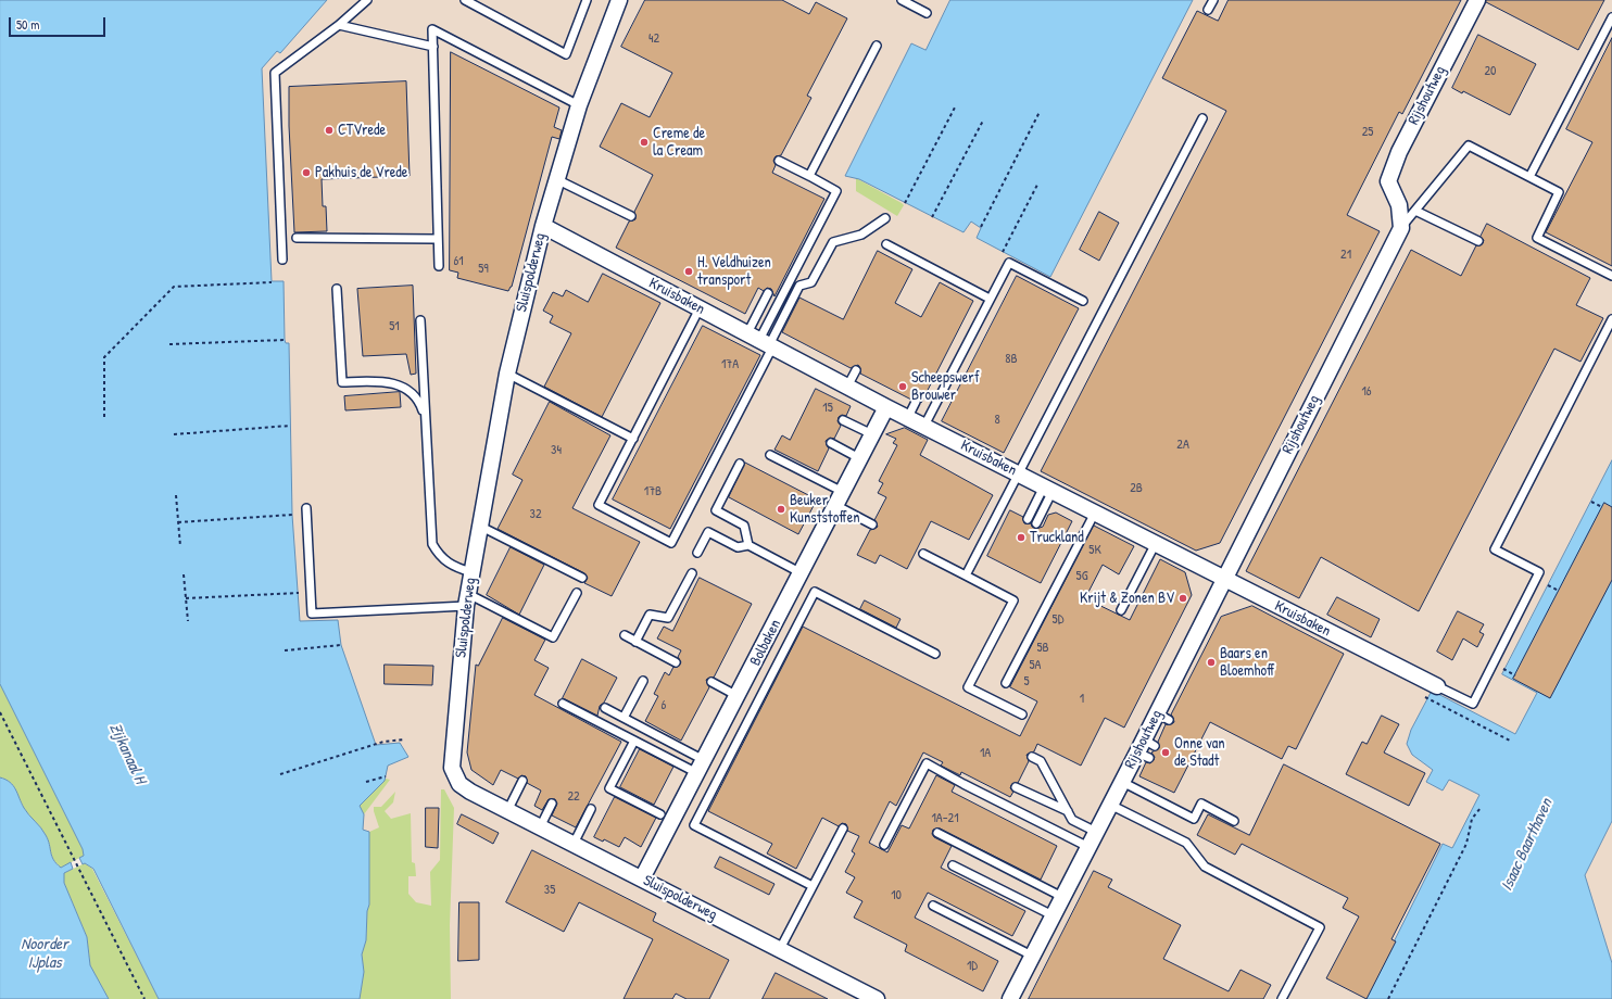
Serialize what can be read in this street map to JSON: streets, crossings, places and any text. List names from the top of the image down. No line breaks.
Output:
{"streets":{"street":["Rijshoutweg","Sluispolderweg","Kruisbaken","Bolbaken"]},"crossings":[["Rijshoutweg","Kruisbaken"],["Sluispolderweg","Kruisbaken"],["Sluispolderweg","Bolbaken"],["Kruisbaken","Bolbaken"]],"water":["Zijkanaal H","Isaac Baarthaven","Noorder IJplas"],"places":["CTVrede","Creme de la Cream","Pakhuis de Vrede","H. Veldhuizen transport","Scheepswerf Brouwer","Beuker Kunststoffen","Truckland","Krijt & Zonen BV","Baars en Bloemhoff","Onne van de Stadt"],"house_numbers":["42","20","25","21","61","59","51","8B","17A","16","15","8","2A","34","2B","17B","32","5K","5G","5D","5B","5A","5","1","6","1A","22","1A-21","35","10","1D"],"scale_bar":"50 m"}
